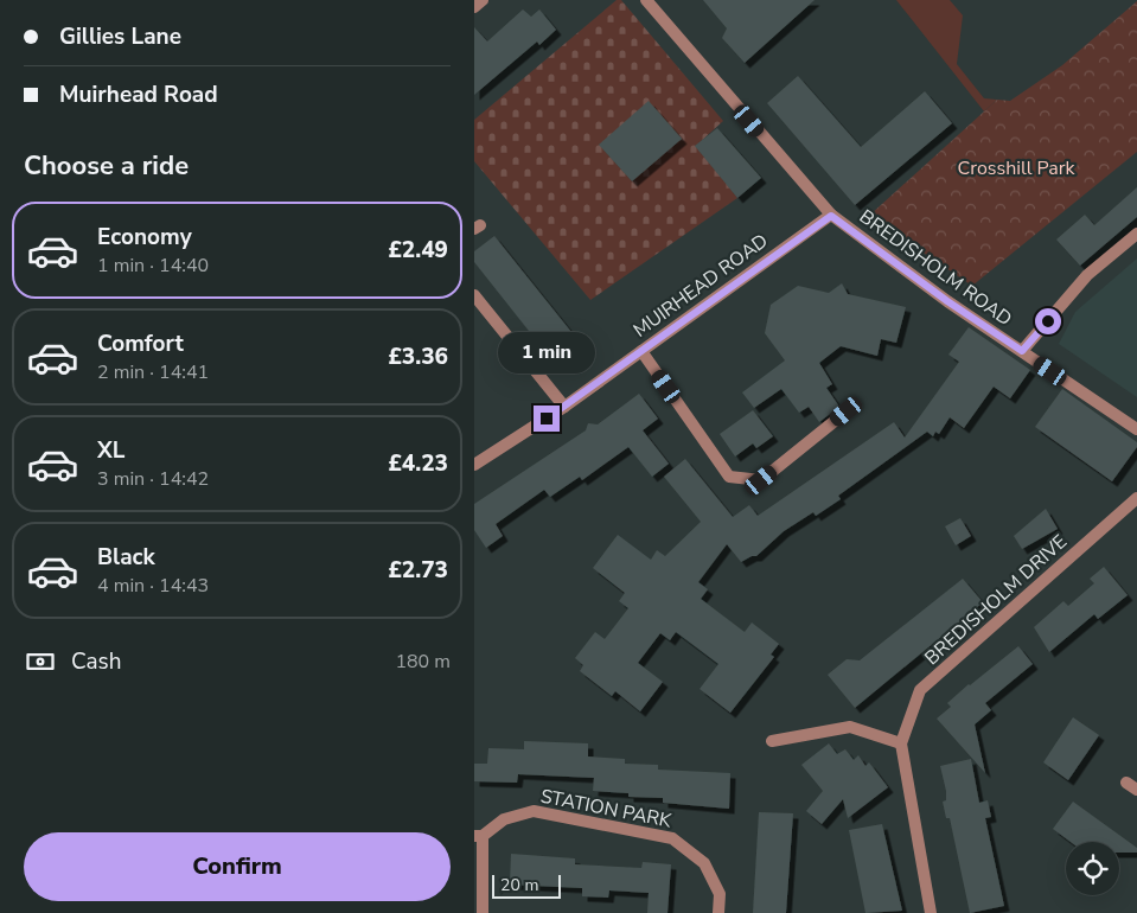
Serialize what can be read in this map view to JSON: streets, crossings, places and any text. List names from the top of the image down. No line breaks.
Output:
{"streets":{"street":["BREDISHOLM ROAD","MUIRHEAD ROAD","BREDISHOLM DRIVE","STATION PARK"]},"crossings":[["BREDISHOLM ROAD","MUIRHEAD ROAD"]],"parks":["Crosshill Park"],"scale_bar":"20 m","page":{"banner":["Gillies Lane","Muirhead Road"],"heading":"Choose a ride","list":[{"name":"Economy","note":"1 min · 14:40","value":"£2.49"},{"name":"Comfort","note":"2 min · 14:41","value":"£3.36"},{"name":"XL","note":"3 min · 14:42","value":"£4.23"},{"name":"Black","note":"4 min · 14:43","value":"£2.73"}],"bubble":"1 min","pay":["Cash","180 m"],"buttons":"Confirm","scale":"20 m"}}
